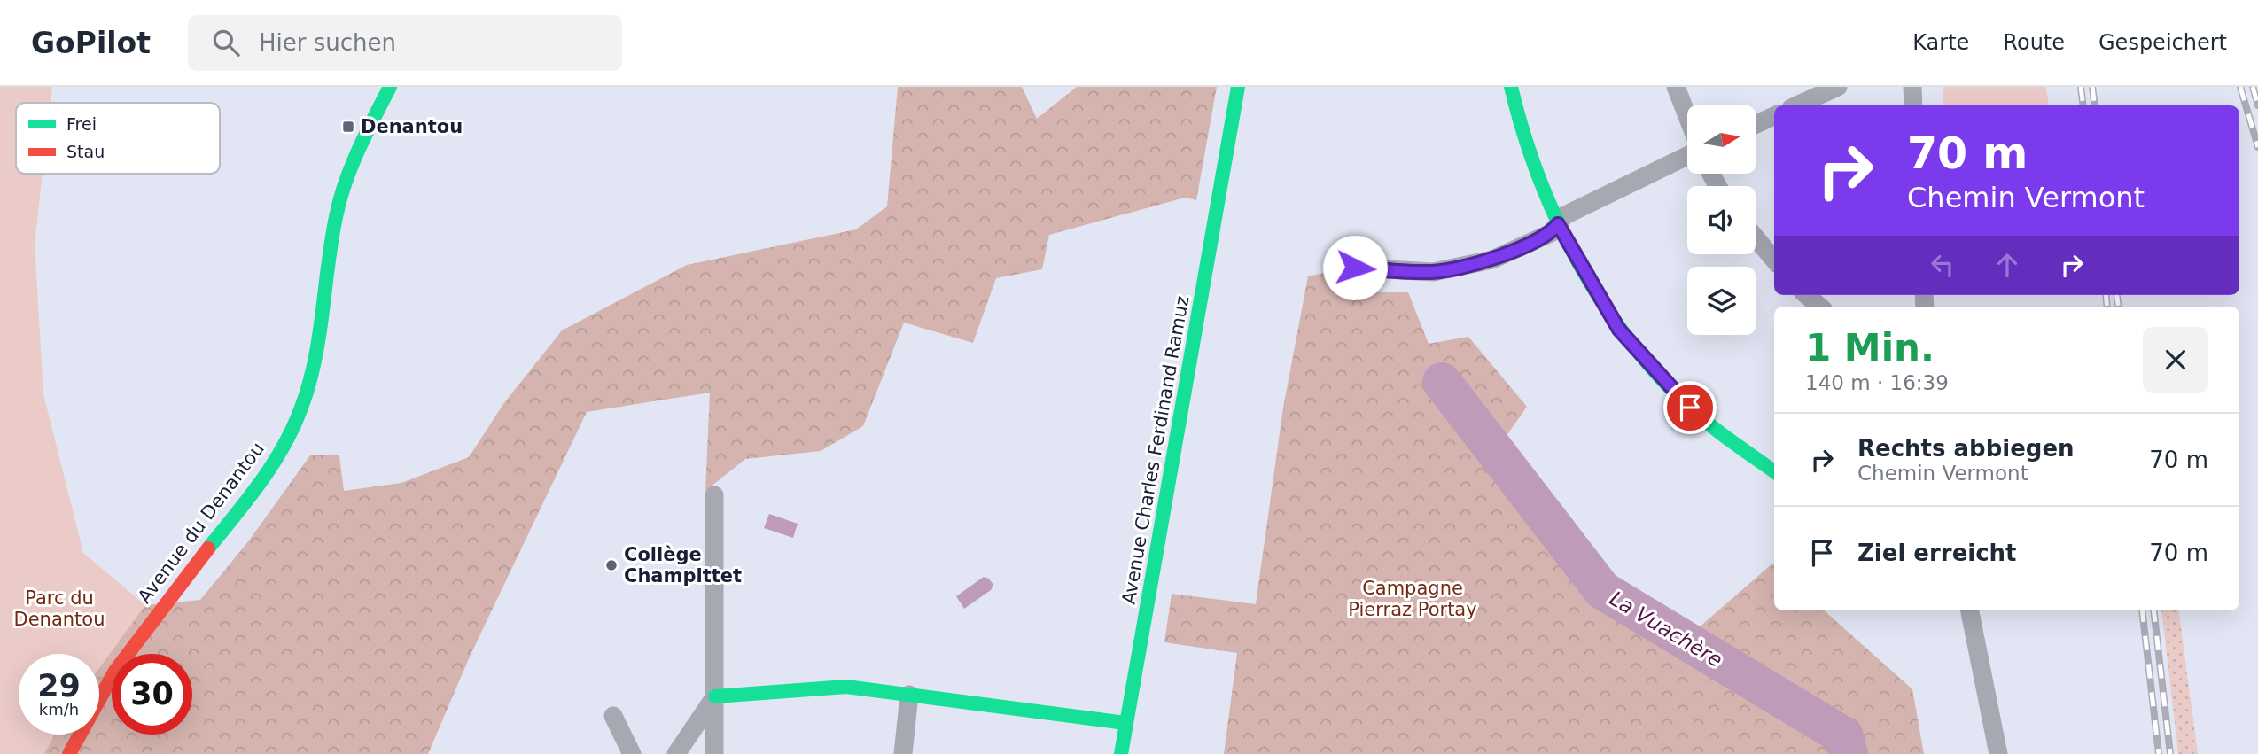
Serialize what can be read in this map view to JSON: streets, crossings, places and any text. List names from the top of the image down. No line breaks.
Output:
{"streets":{"street":["Avenue Charles Ferdinand Ramuz","Avenue du Denantou"]},"water":["La Vuachère"],"parks":["Campagne Pierraz Portay","Parc du Denantou"],"places":{"transit":["Denantou"],"other":["Collège Champittet"]},"legend":["Frei","Stau"],"north":"right","page":{"header":"GoPilot","search":"Hier suchen","nav":["Karte","Route","Gespeichert"],"turn":["70 m","Chemin Vermont"],"heading":["1 Min.","140 m · 16:39"],"list":[{"name":"Rechts abbiegen","note":"Chemin Vermont","value":"70 m"},{"name":"Ziel erreicht","value":"70 m"}],"speed":"29 km/h","limit":"30"}}
